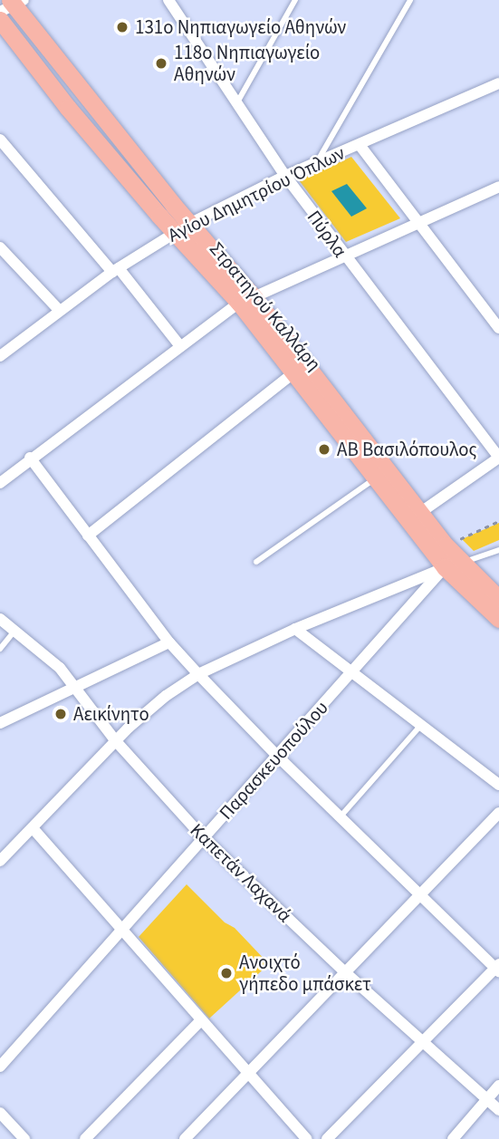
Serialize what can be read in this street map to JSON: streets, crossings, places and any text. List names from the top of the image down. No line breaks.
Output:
{"streets":{"main road":["Στρατηγού Καλλάρη"],"street":["Αγίου Δημητρίου Όπλων","Πύρλα","Παρασκευοπούλου","Καπετάν Λαχανά"]},"crossings":[["Αγίου Δημητρίου Όπλων","Πύρλα"],["Αγίου Δημητρίου Όπλων","Στρατηγού Καλλάρη"],["Στρατηγού Καλλάρη","Παρασκευοπούλου"],["Παρασκευοπούλου","Καπετάν Λαχανά"]],"places":["131ο Νηπιαγωγείο Αθηνών","118ο Νηπιαγωγείο Αθηνών","AB Βασιλόπουλος","Αεικίνητο","Ανοιχτό γήπεδο μπάσκετ"]}
